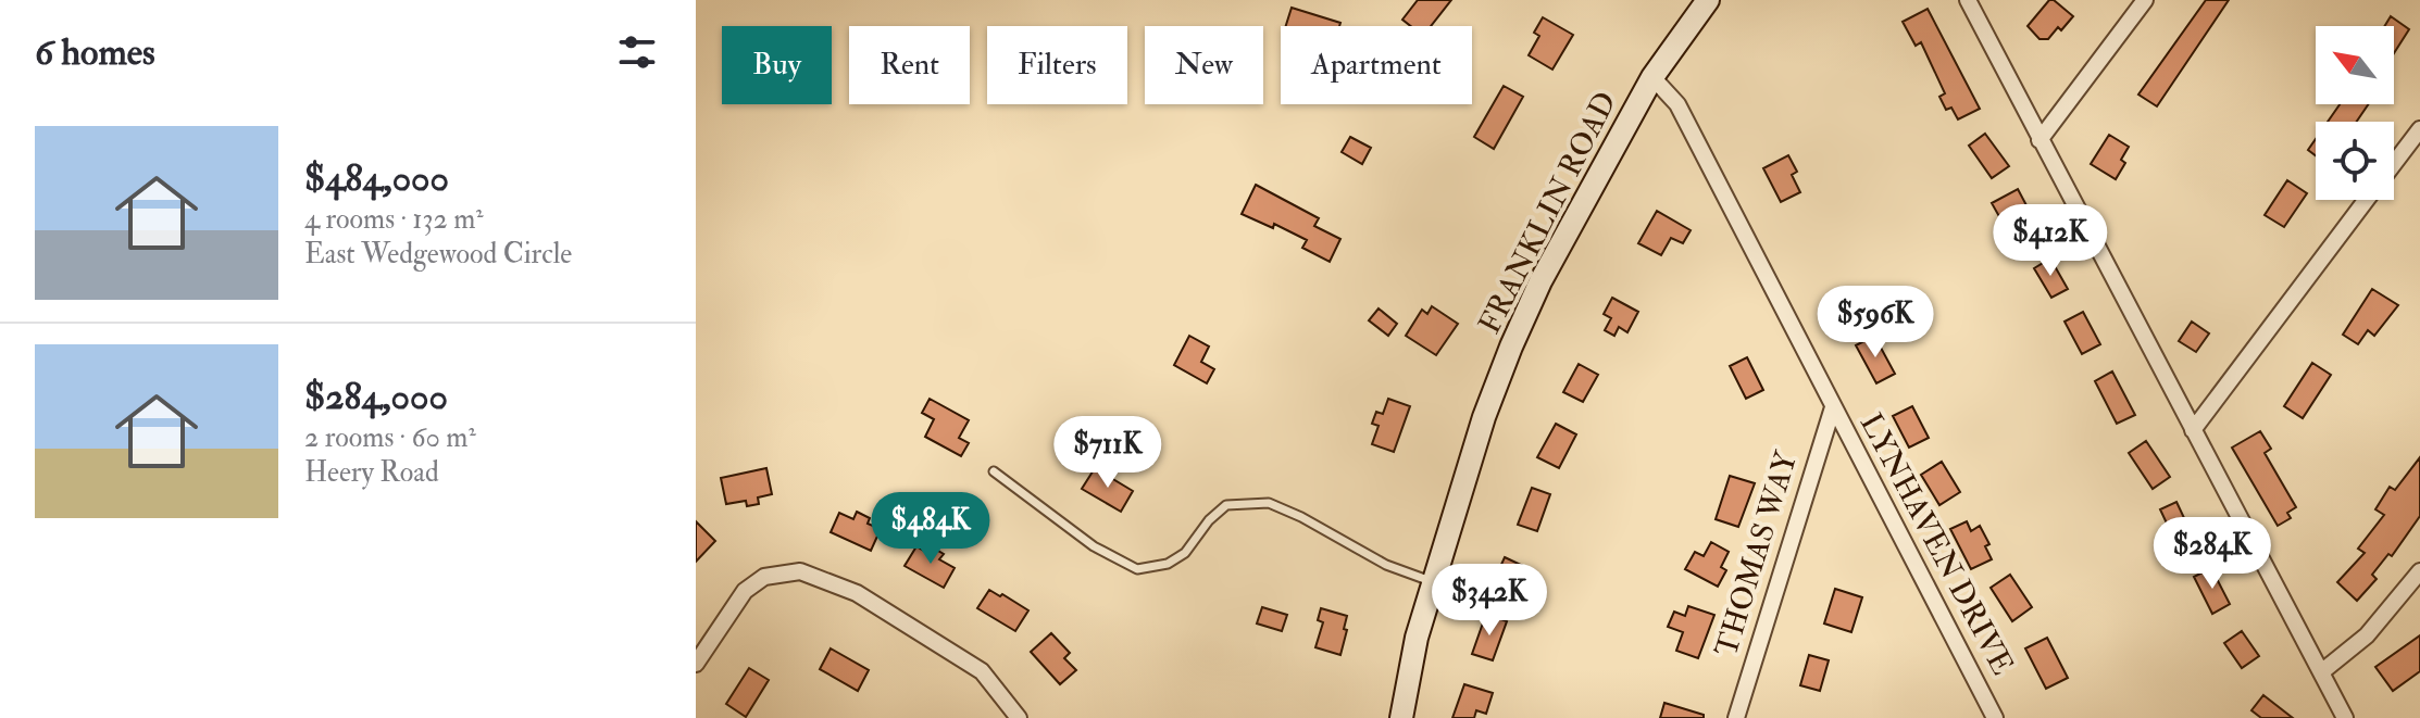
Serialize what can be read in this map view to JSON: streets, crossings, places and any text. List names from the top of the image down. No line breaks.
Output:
{"streets":{"main road":["FRANKLIN ROAD"],"street":["LYNHAVEN DRIVE","THOMAS WAY"]},"crossings":[["FRANKLIN ROAD","LYNHAVEN DRIVE"],["LYNHAVEN DRIVE","THOMAS WAY"]],"north":"top left","page":{"heading":"6 homes","chip":["Buy","Rent","Filters","New","Apartment"],"list":[{"name":"$484,000","note":"4 rooms · 132 m² · East Wedgewood Circle"},{"name":"$284,000","note":"2 rooms · 60 m² · Heery Road"}],"price":["$412K","$596K","$711K","$484K","$284K","$342K"]}}
